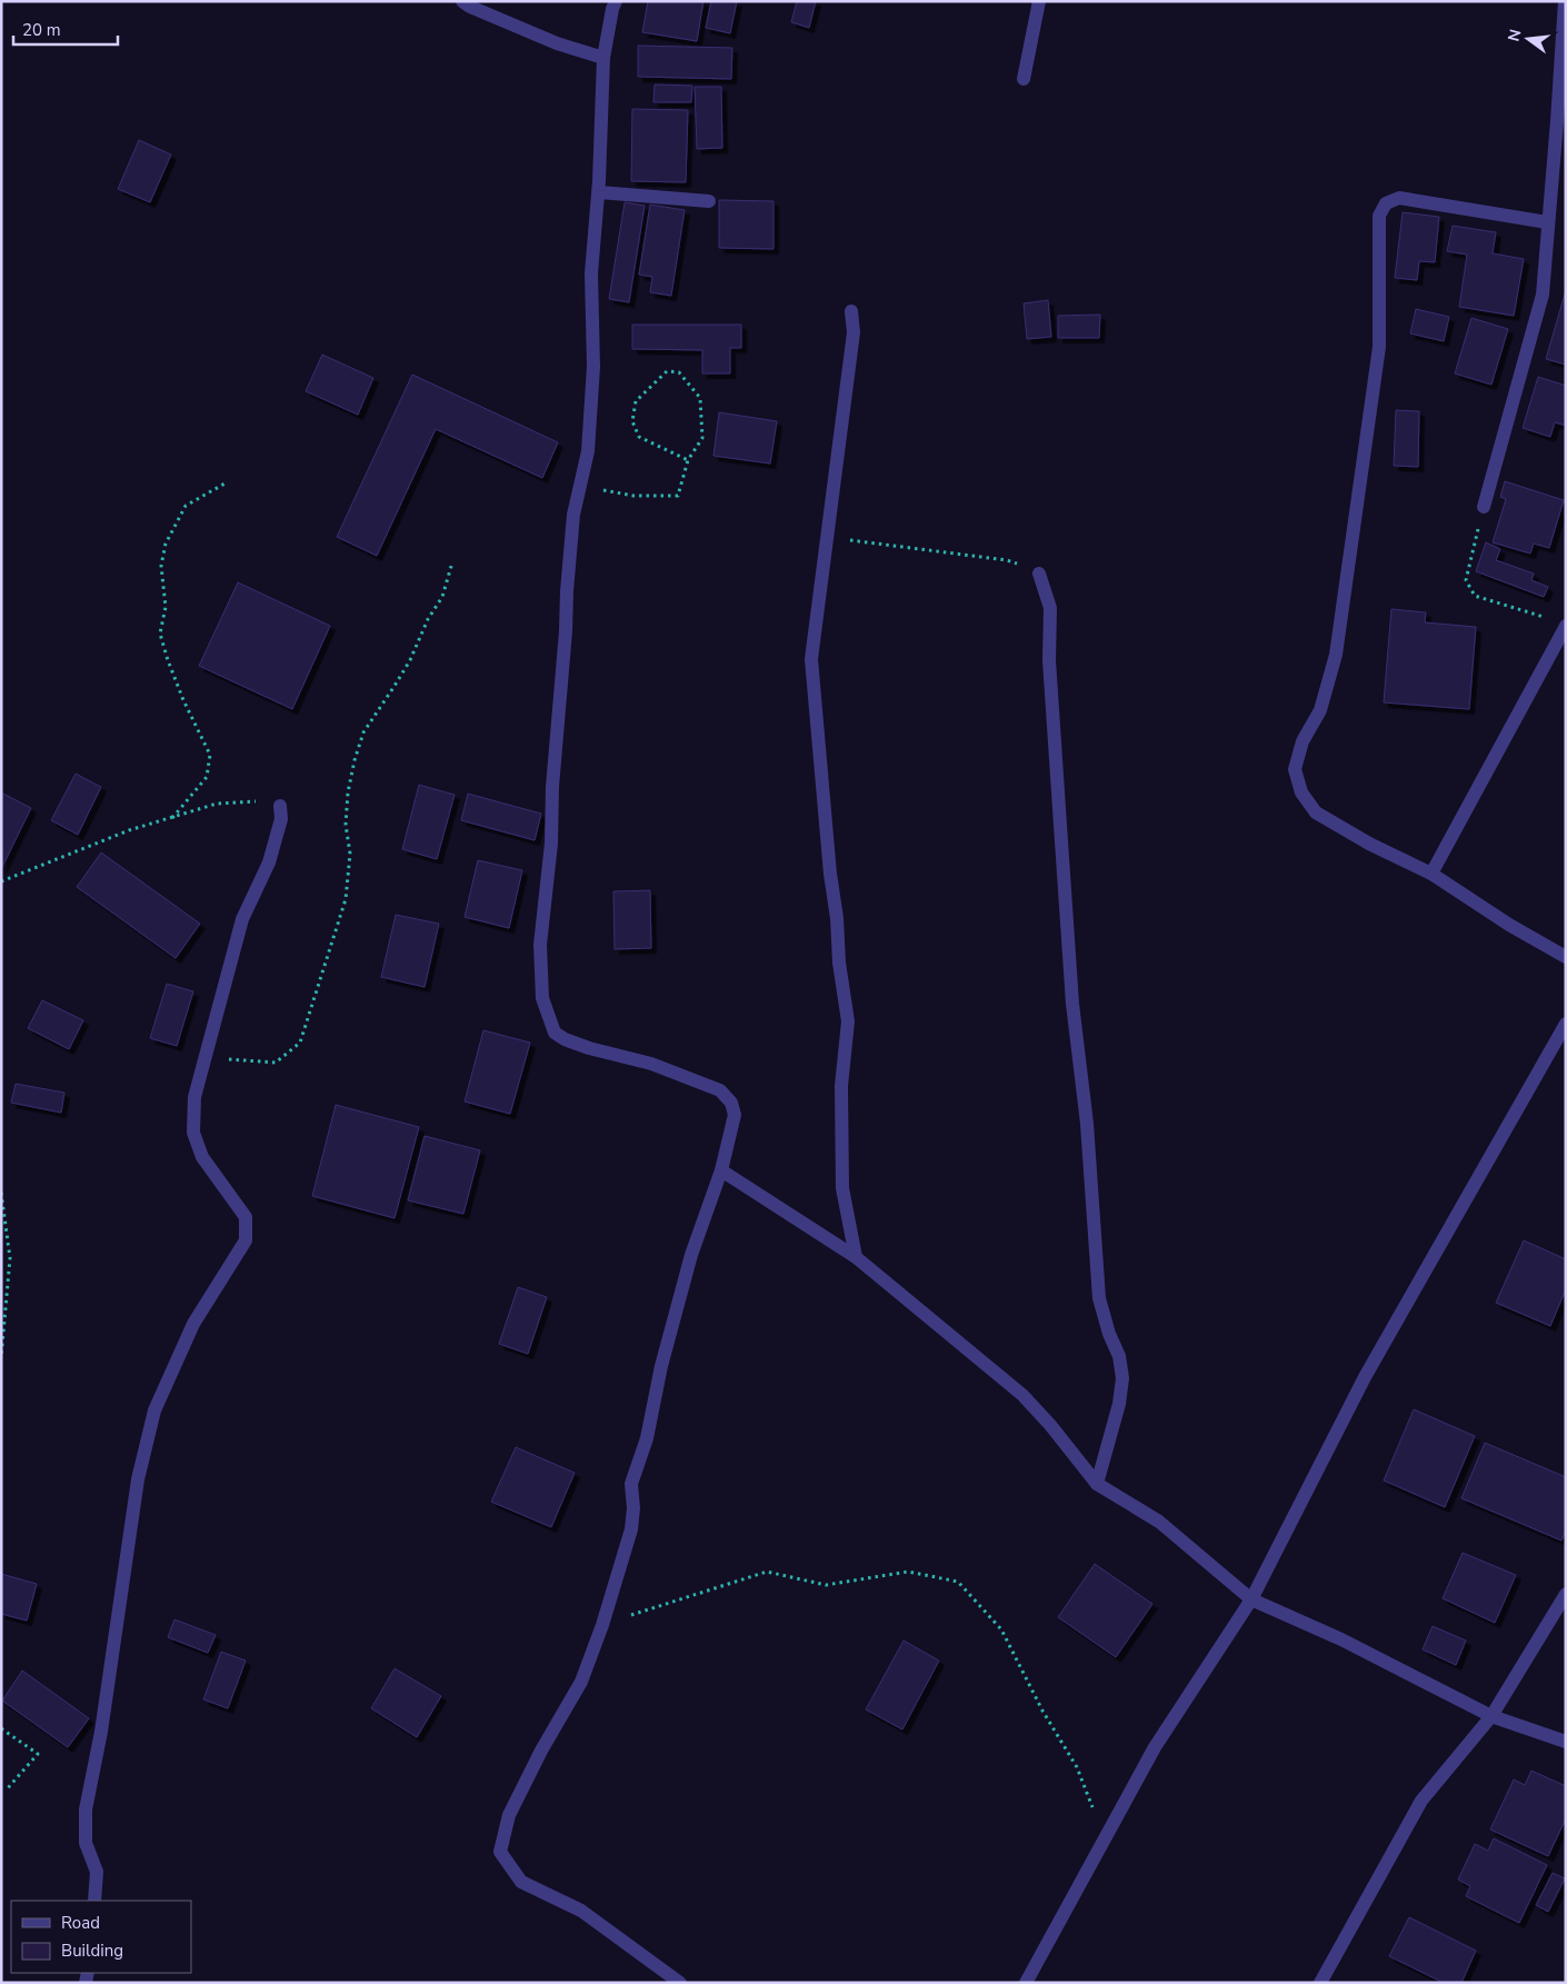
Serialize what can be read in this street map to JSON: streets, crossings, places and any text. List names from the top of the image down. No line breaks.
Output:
{"legend":["Road","Building"],"scale_bar":"20 m","north":"left"}
